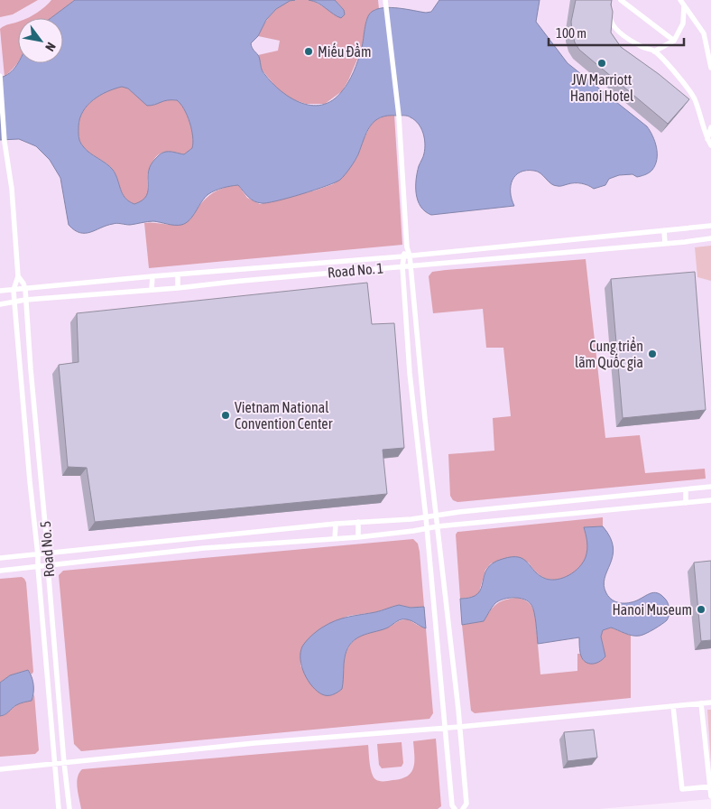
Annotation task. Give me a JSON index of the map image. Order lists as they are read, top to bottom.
{
  "streets": {
    "lane": ["Road No. 1", "Road No. 5"]
  },
  "crossings": [
    ["Road No. 1", "Road No. 5"]
  ],
  "places": [
    "Miếu Đầm",
    "JW Marriott Hanoi Hotel",
    "Cung triển lãm Quốc gia",
    "Vietnam National Convention Center",
    "Hanoi Museum"
  ],
  "scale_bar": "100 m",
  "north": "bottom right"
}
